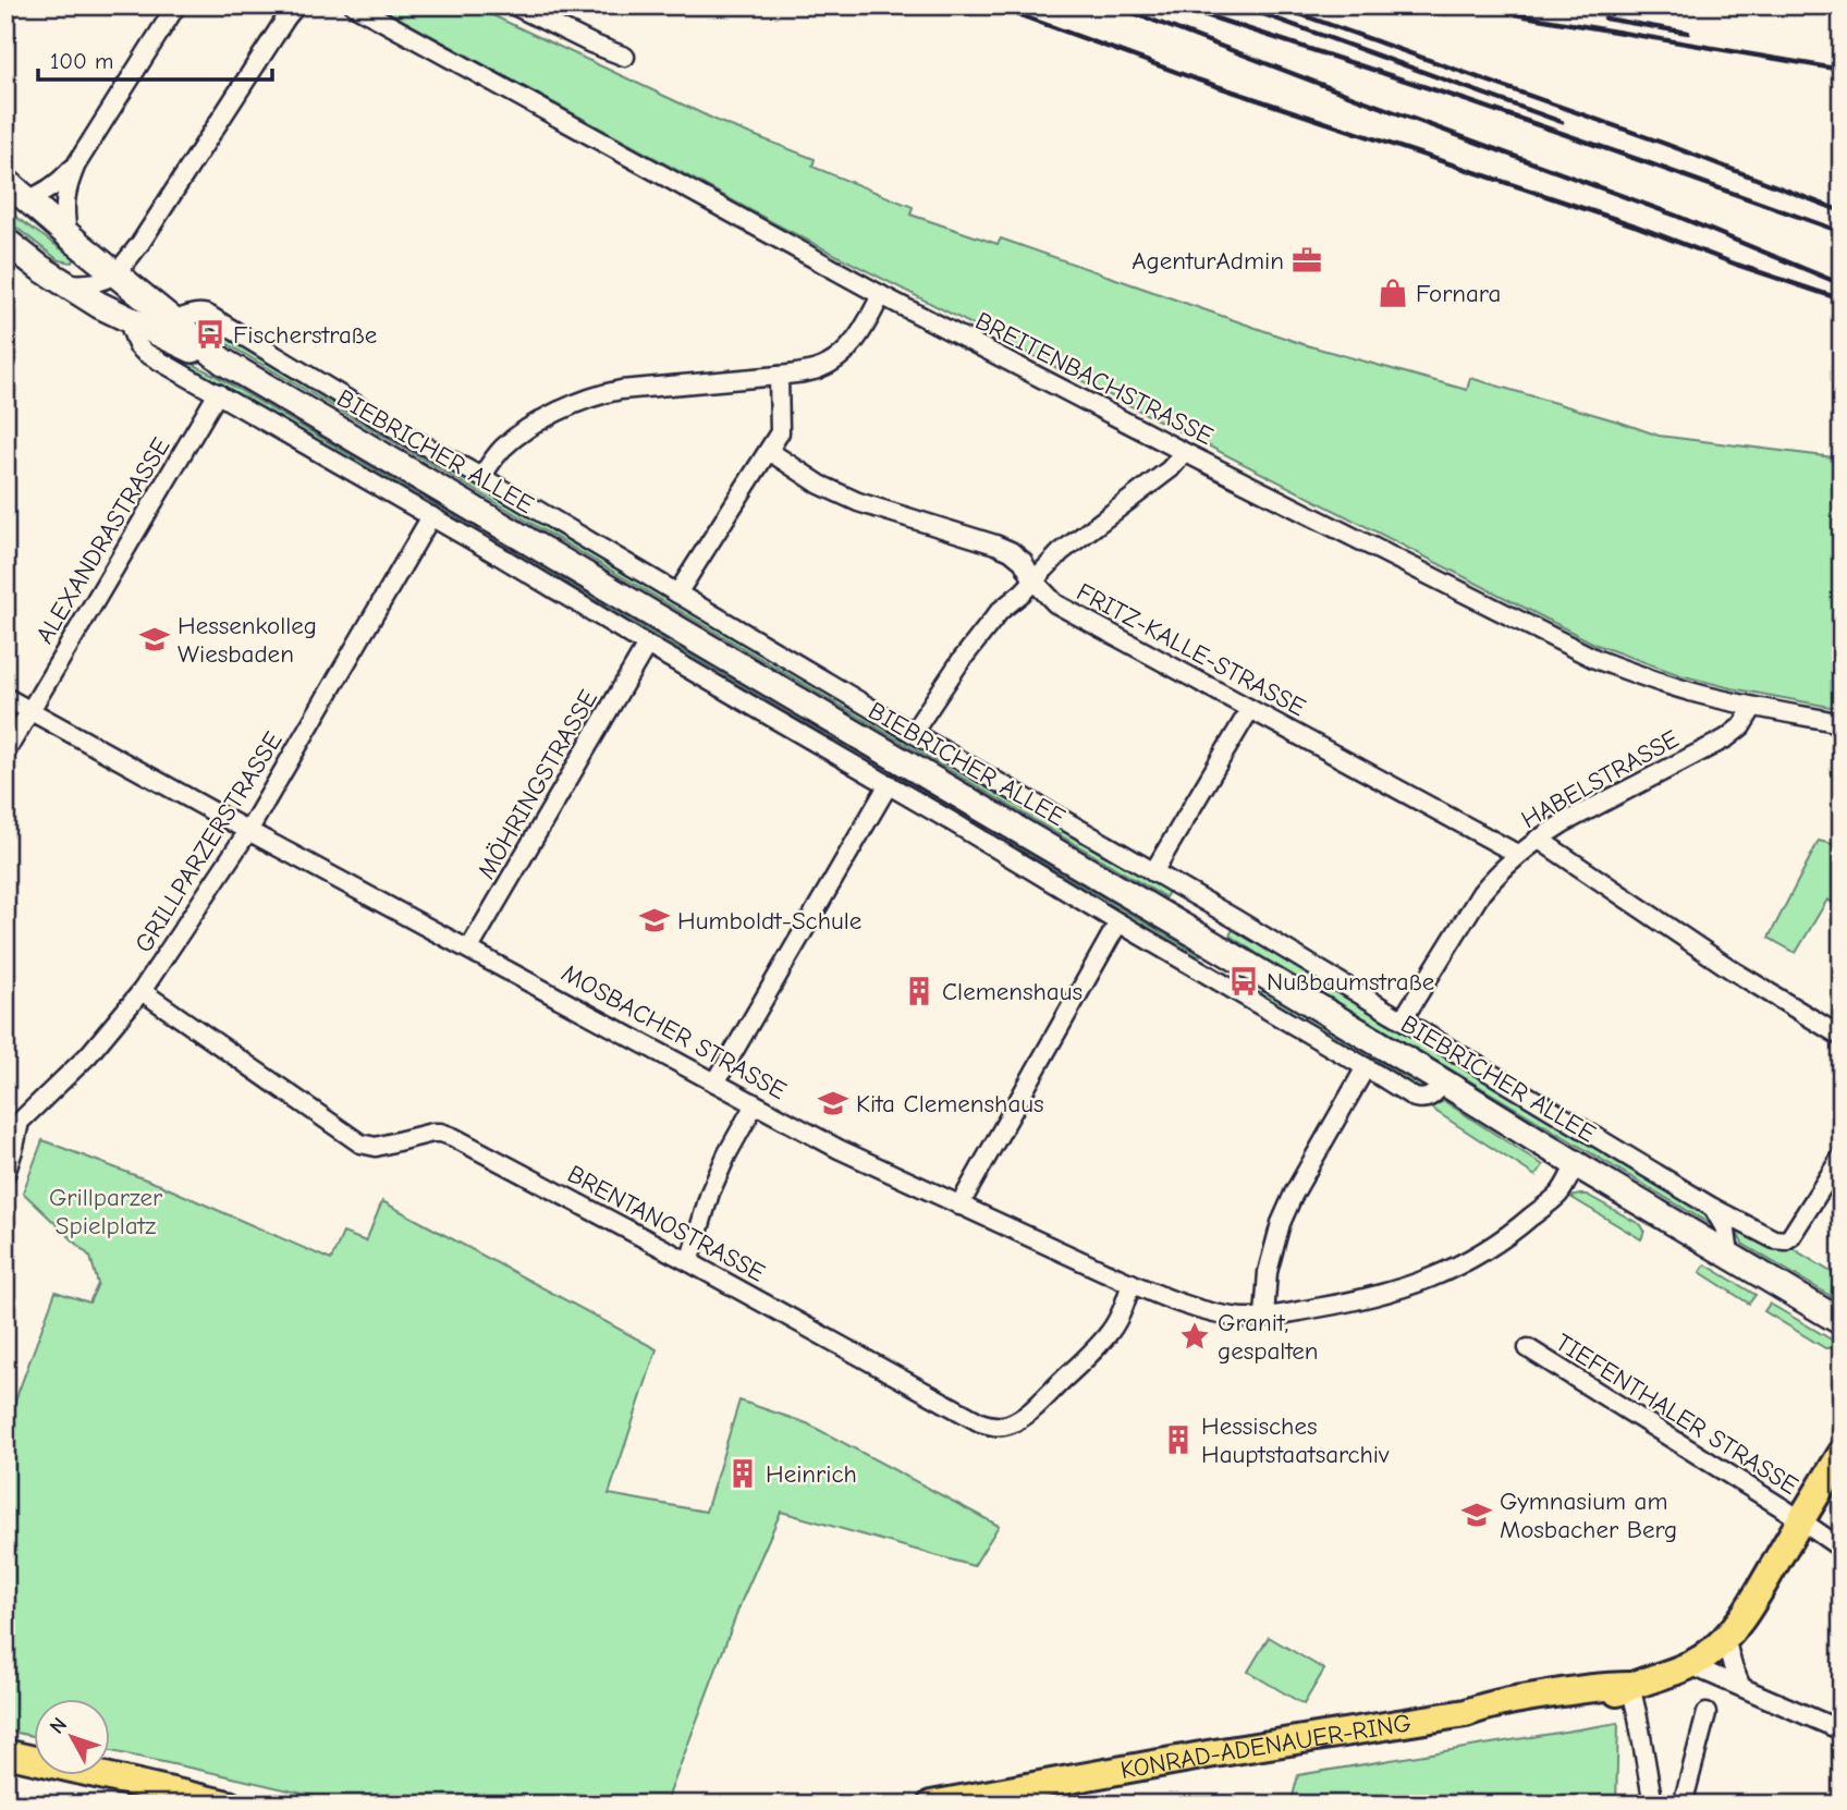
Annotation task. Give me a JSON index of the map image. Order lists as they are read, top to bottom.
{
  "streets": {
    "main road": ["BIEBRICHER ALLEE", "KONRAD-ADENAUER-RING"],
    "street": [
      "BREITENBACHSTRASSE",
      "ALEXANDRASTRASSE",
      "FRITZ-KALLE-STRASSE",
      "HABELSTRASSE",
      "MÖHRINGSTRASSE",
      "GRILLPARZERSTRASSE",
      "MOSBACHER STRASSE",
      "BRENTANOSTRASSE",
      "TIEFENTHALER STRASSE"
    ]
  },
  "crossings": [
    ["BREITENBACHSTRASSE", "HABELSTRASSE"],
    ["BIEBRICHER ALLEE", "ALEXANDRASTRASSE"],
    ["BIEBRICHER ALLEE", "HABELSTRASSE"],
    ["BIEBRICHER ALLEE", "MÖHRINGSTRASSE"],
    ["BIEBRICHER ALLEE", "GRILLPARZERSTRASSE"],
    ["BIEBRICHER ALLEE", "MOSBACHER STRASSE"],
    ["ALEXANDRASTRASSE", "MOSBACHER STRASSE"],
    ["FRITZ-KALLE-STRASSE", "HABELSTRASSE"],
    ["MÖHRINGSTRASSE", "MOSBACHER STRASSE"],
    ["GRILLPARZERSTRASSE", "MOSBACHER STRASSE"],
    ["GRILLPARZERSTRASSE", "BRENTANOSTRASSE"],
    ["MOSBACHER STRASSE", "BRENTANOSTRASSE"],
    ["TIEFENTHALER STRASSE", "KONRAD-ADENAUER-RING"]
  ],
  "parks": ["Grillparzer Spielplatz"],
  "places": {
    "office": ["AgenturAdmin"],
    "shop": ["Fornara"],
    "bus stop": ["Fischerstraße", "Nußbaumstraße"],
    "school or university": [
      "Hessenkolleg Wiesbaden",
      "Humboldt-Schule",
      "Kita Clemenshaus",
      "Gymnasium am Mosbacher Berg"
    ],
    "building": ["Clemenshaus", "Hessisches Hauptstaatsarchiv", "Heinrich"],
    "place": ["Granit, gespalten"]
  },
  "scale_bar": "100 m",
  "north": "top left"
}
